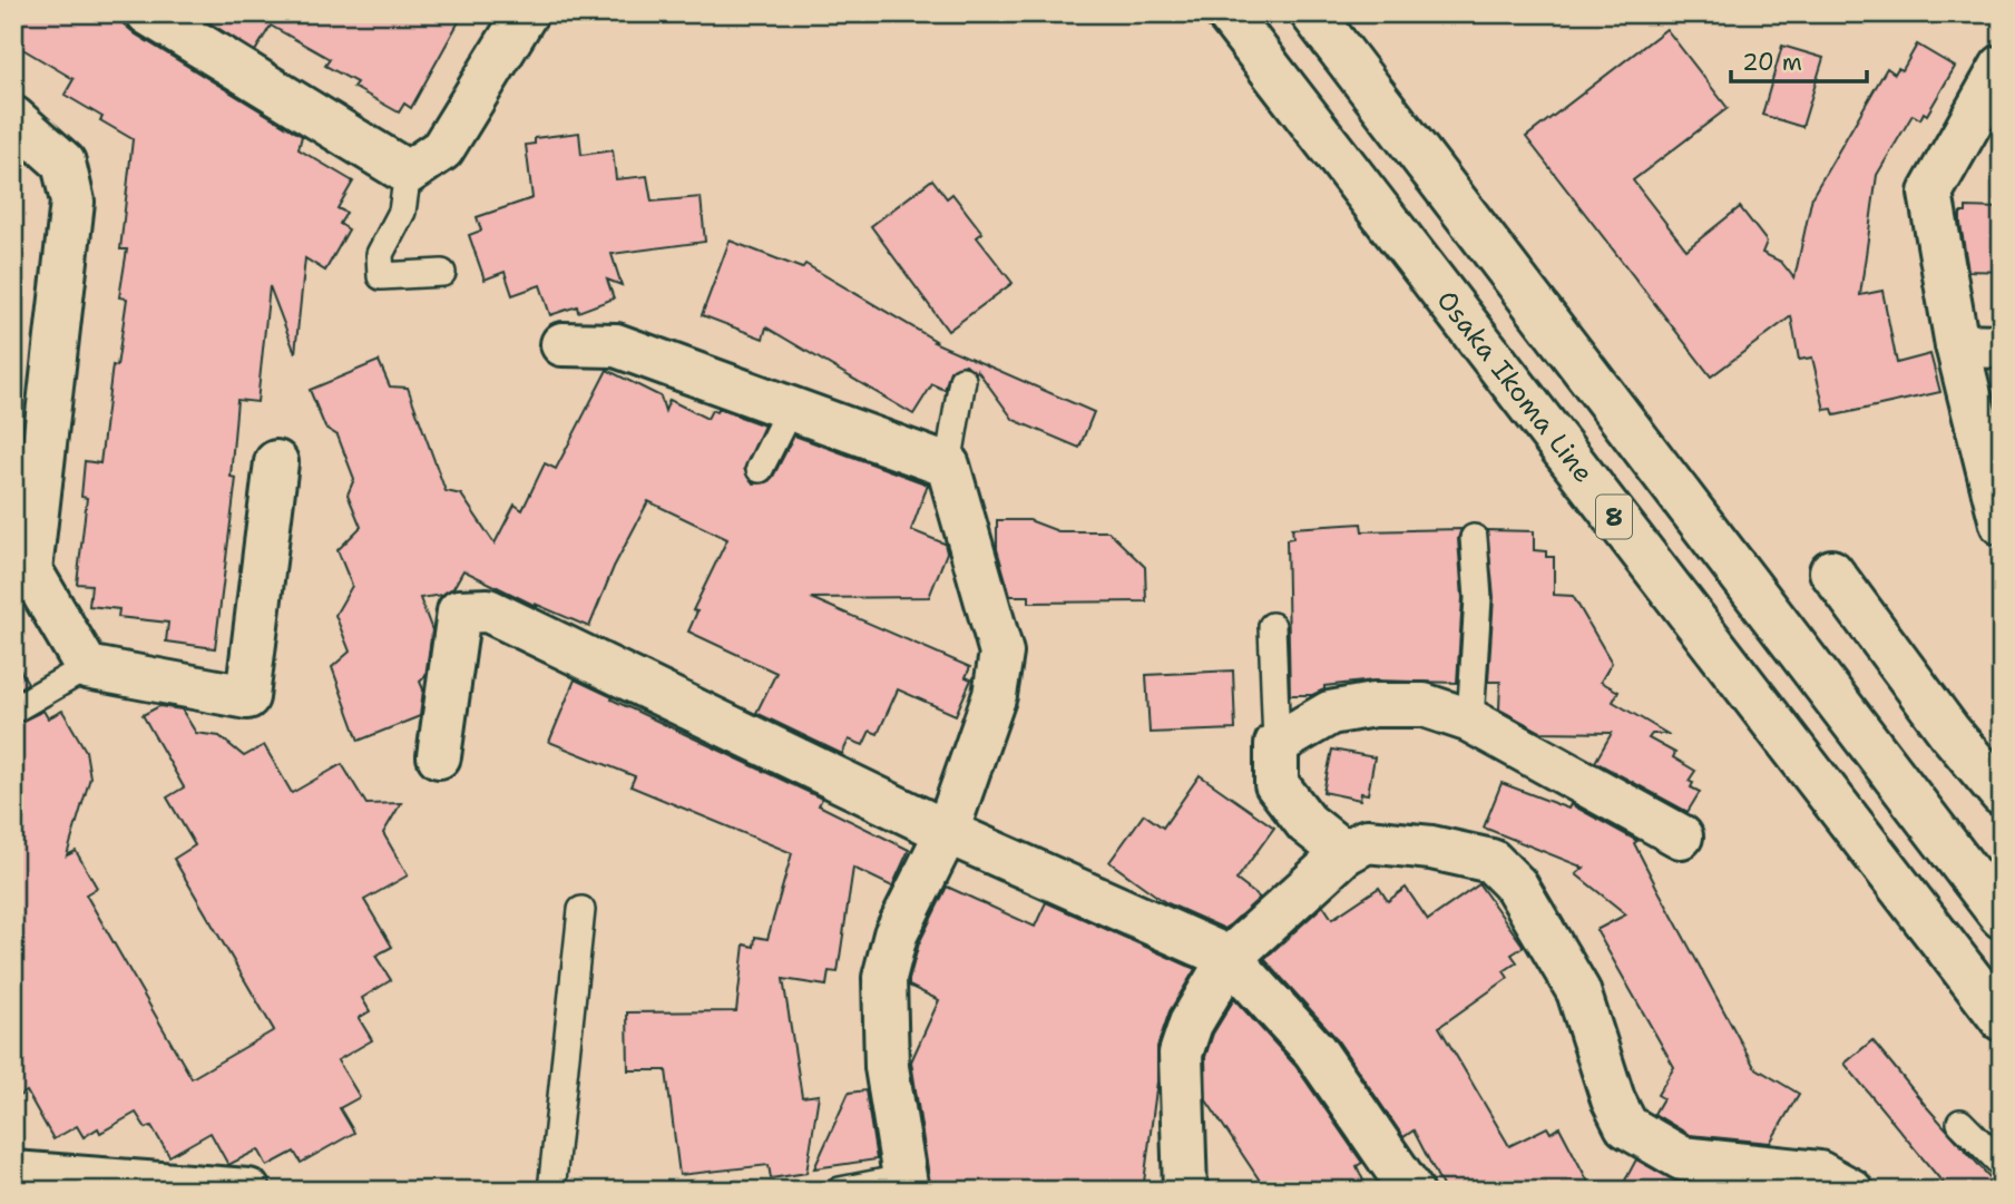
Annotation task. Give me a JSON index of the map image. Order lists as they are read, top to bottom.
{
  "streets": {
    "street": ["Osaka Ikoma Line", "8"]
  },
  "scale_bar": "20 m"
}
